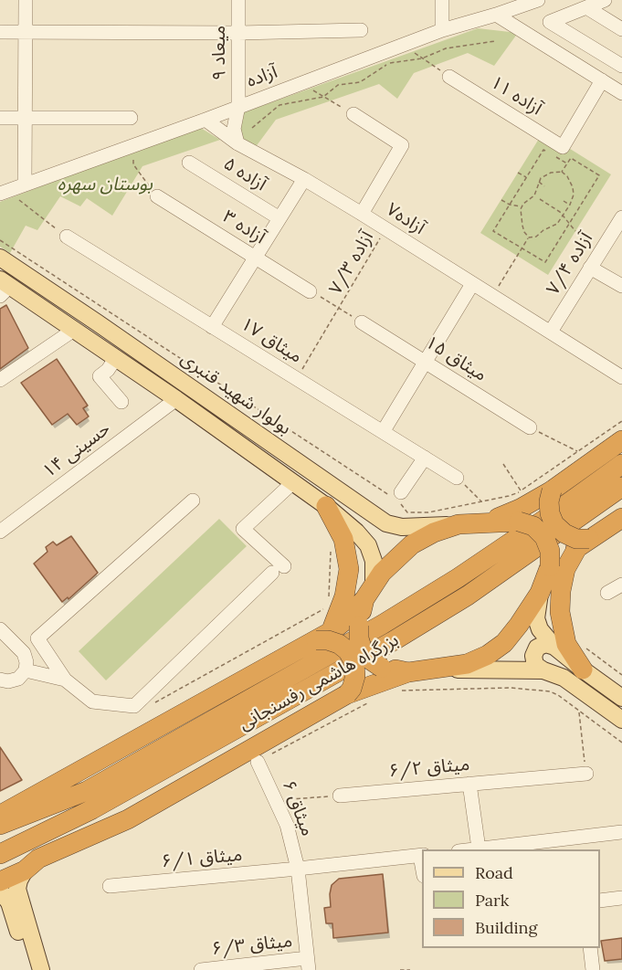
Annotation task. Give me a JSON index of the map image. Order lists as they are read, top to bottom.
{
  "streets": {
    "highway": ["بزرگراه هاشمی رفسنجانی"],
    "main road": ["بولوار شهید قنبری"],
    "street": [
      "میعاد ۹",
      "آزاده",
      "آزاده ۱۱",
      "آزاده ۵",
      "آزاده۷",
      "آزاده ۳",
      "آزاده ۷/۴",
      "میثاق ۱۷",
      "میثاق ۱۵",
      "حسینی ۱۴",
      "میثاق ۶/۲",
      "میثاق ۶",
      "میثاق ۶/۱",
      "میثاق ۶/۳"
    ],
    "path": ["آزاده ۷/۳"]
  },
  "crossings": [
    ["میعاد ۹", "آزاده"],
    ["میعاد ۹", "آزاده۷"],
    ["آزاده", "آزاده۷"],
    ["آزاده۷", "آزاده ۷/۳"],
    ["آزاده۷", "آزاده ۷/۴"],
    ["آزاده ۷/۳", "میثاق ۱۷"],
    ["میثاق ۶", "میثاق ۶/۱"],
    ["میثاق ۶", "میثاق ۶/۳"]
  ],
  "parks": ["بوستان سهره"],
  "legend": ["Road", "Park", "Building"]
}
